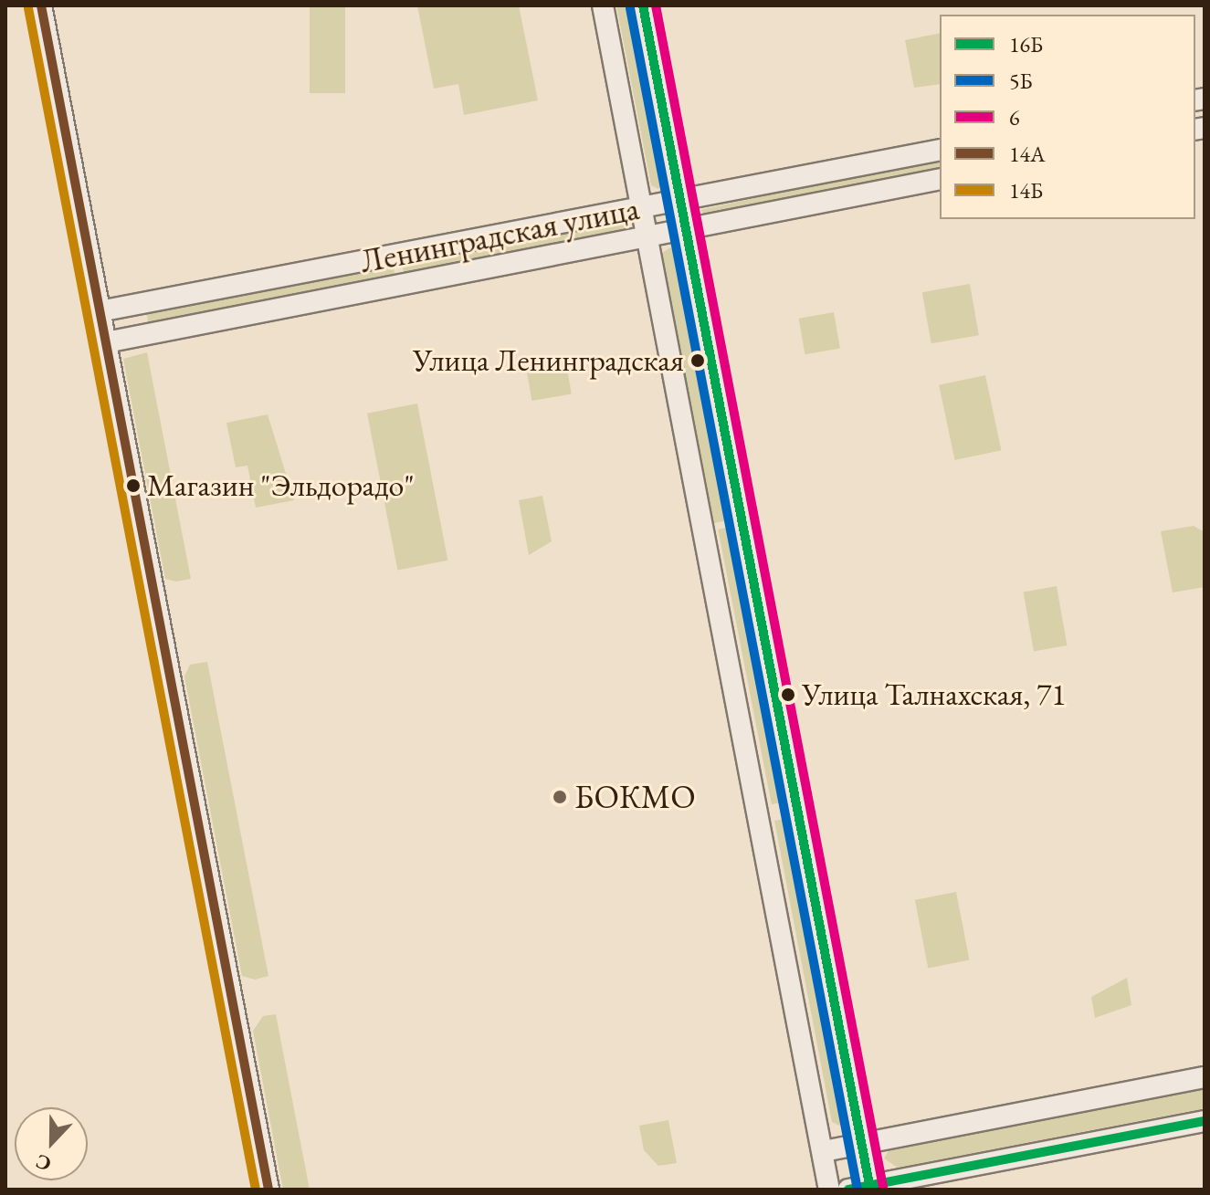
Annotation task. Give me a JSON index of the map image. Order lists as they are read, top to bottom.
{
  "streets": {
    "street": ["Ленинградская улица"]
  },
  "places": [
    "Улица Ленинградская",
    "Магазин \"Эльдорадо\"",
    "Улица Талнахская, 71",
    "БОКМО"
  ],
  "lines": [
    "transit line 16Б",
    "transit line 6",
    "transit line 14А",
    "transit line 5Б",
    "transit line 14Б"
  ],
  "legend": [
    "16Б",
    "5Б",
    "6",
    "14А",
    "14Б"
  ],
  "north": "bottom"
}
